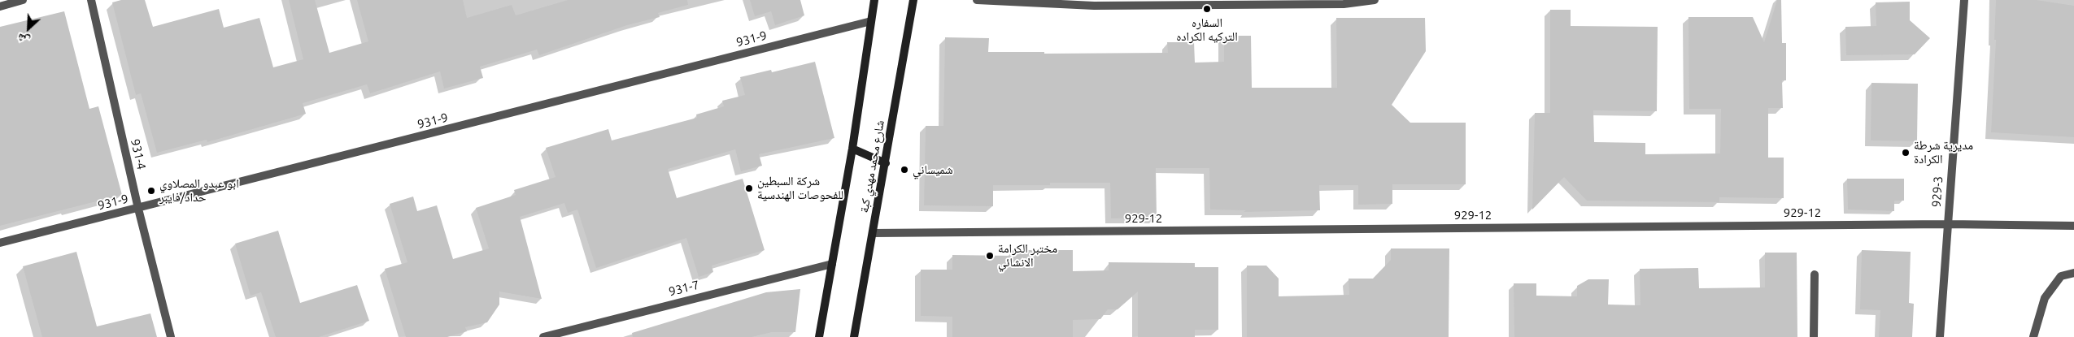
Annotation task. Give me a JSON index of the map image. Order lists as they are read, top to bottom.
{
  "streets": {
    "street": [
      "931-9",
      "931-4",
      "شارع محمد مهدي كبة",
      "929-3",
      "929-12",
      "931-7"
    ]
  },
  "crossings": [
    ["931-9", "931-4"],
    ["931-9", "شارع محمد مهدي كبة"],
    ["شارع محمد مهدي كبة", "929-12"],
    ["شارع محمد مهدي كبة", "931-7"],
    ["929-3", "929-12"]
  ],
  "places": [
    "السفاره التركيه الكراده",
    "مديرية شرطة الكرادة",
    "شميساني",
    "شركة السبطين للفحوصات الهندسية",
    "ابو عبدو المصلاوي حداد/فايبر",
    "مختبر الكرامة الانشائي"
  ],
  "north": "bottom left"
}
